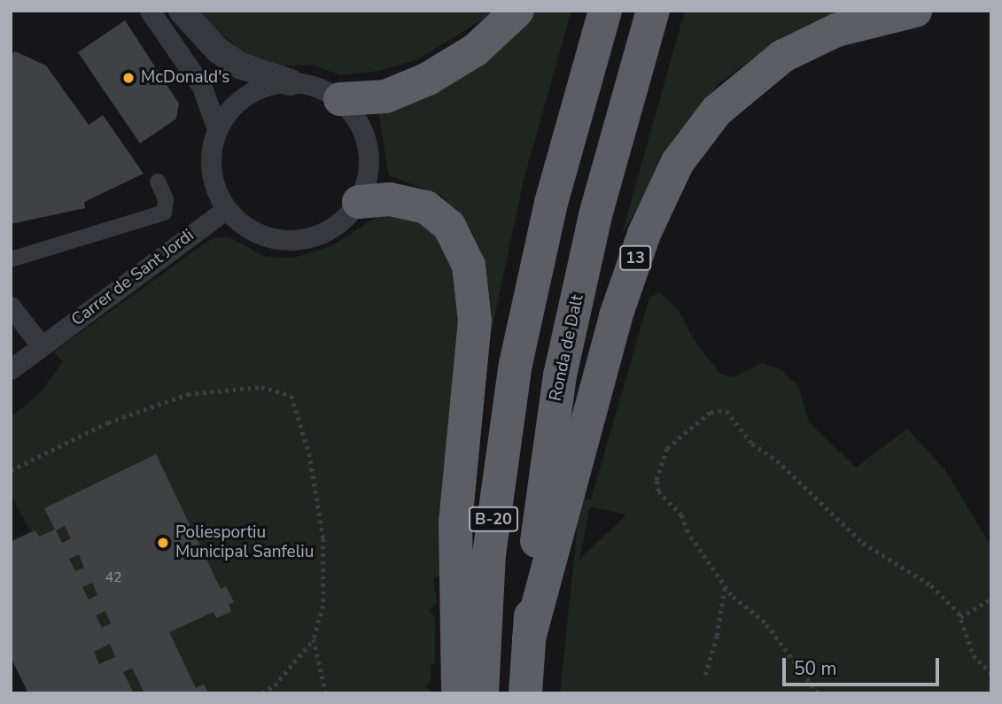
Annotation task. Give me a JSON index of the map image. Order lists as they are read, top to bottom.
{
  "streets": {
    "highway": ["13", "Ronda de Dalt", "B-20"],
    "street": ["Carrer de Sant Jordi"]
  },
  "crossings": [
    ["13", "Ronda de Dalt"]
  ],
  "places": ["McDonald's", "Poliesportiu Municipal Sanfeliu"],
  "house_numbers": ["42"],
  "scale_bar": "50 m"
}
